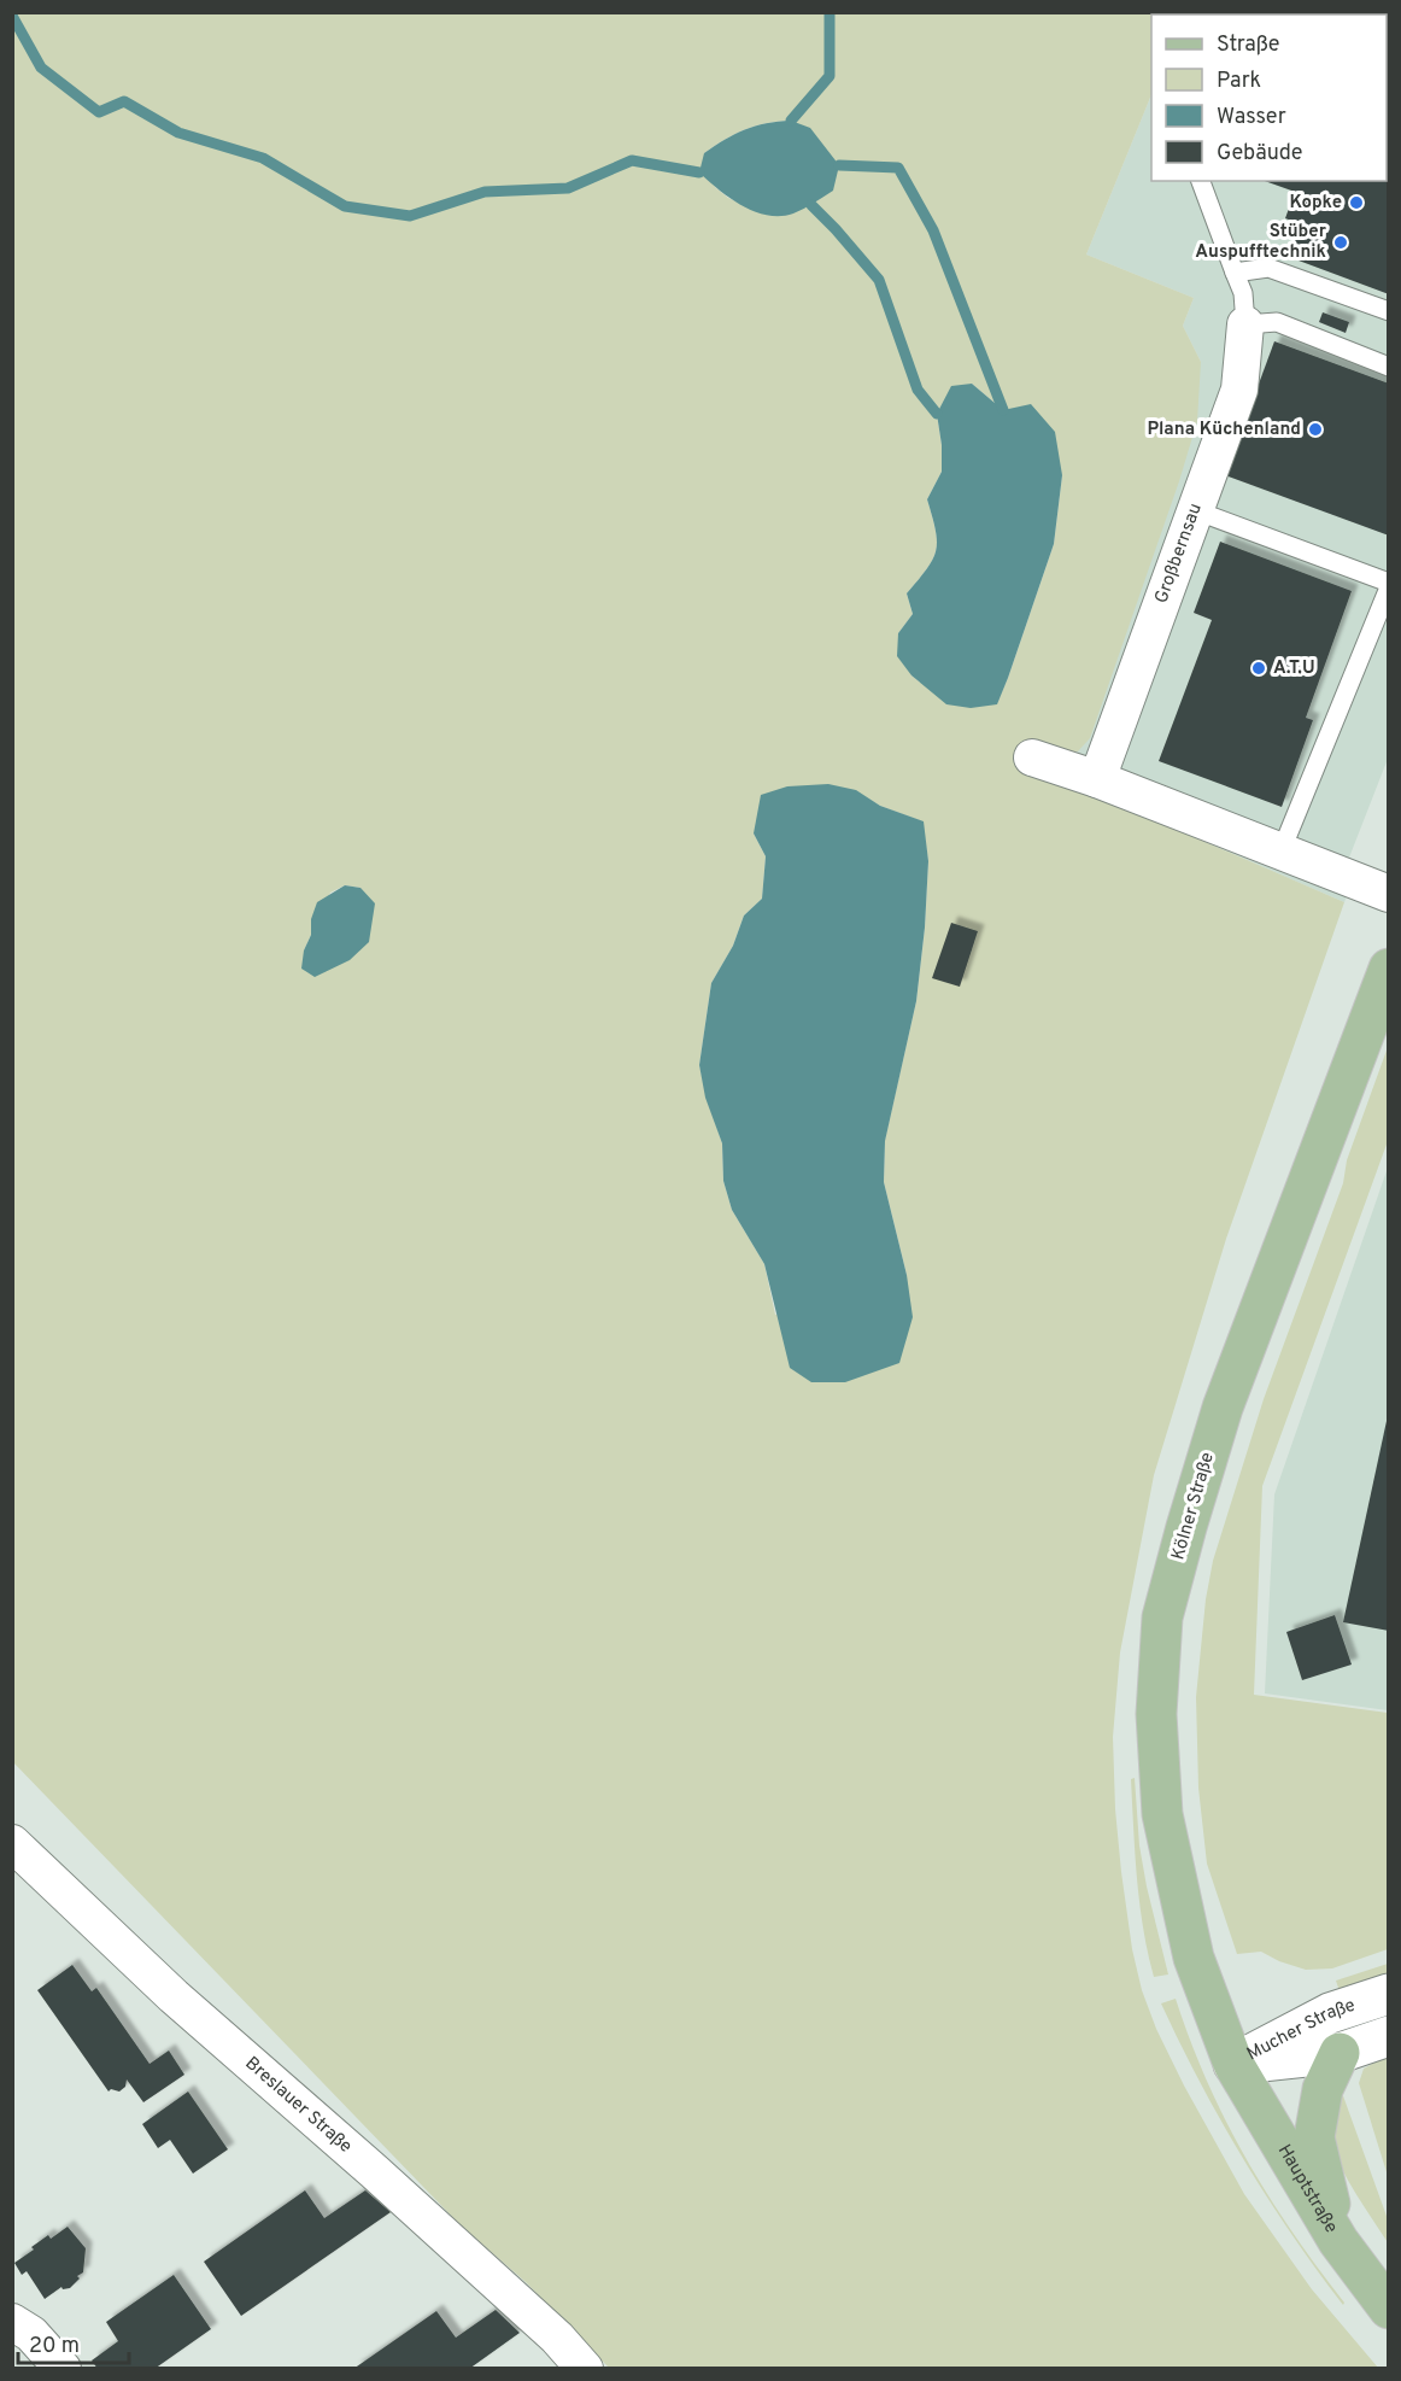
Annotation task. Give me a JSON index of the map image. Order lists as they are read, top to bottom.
{
  "streets": {
    "main road": ["Kölner Straße", "Mucher Straße", "Hauptstraße"],
    "street": ["Großbernsau", "Breslauer Straße"]
  },
  "crossings": [
    ["Kölner Straße", "Mucher Straße"],
    ["Kölner Straße", "Hauptstraße"],
    ["Mucher Straße", "Hauptstraße"]
  ],
  "places": [
    "Kopke",
    "Stüber Auspufftechnik",
    "Plana Küchenland",
    "A.T.U"
  ],
  "legend": [
    "Straße",
    "Park",
    "Wasser",
    "Gebäude"
  ],
  "scale_bar": "20 m"
}
